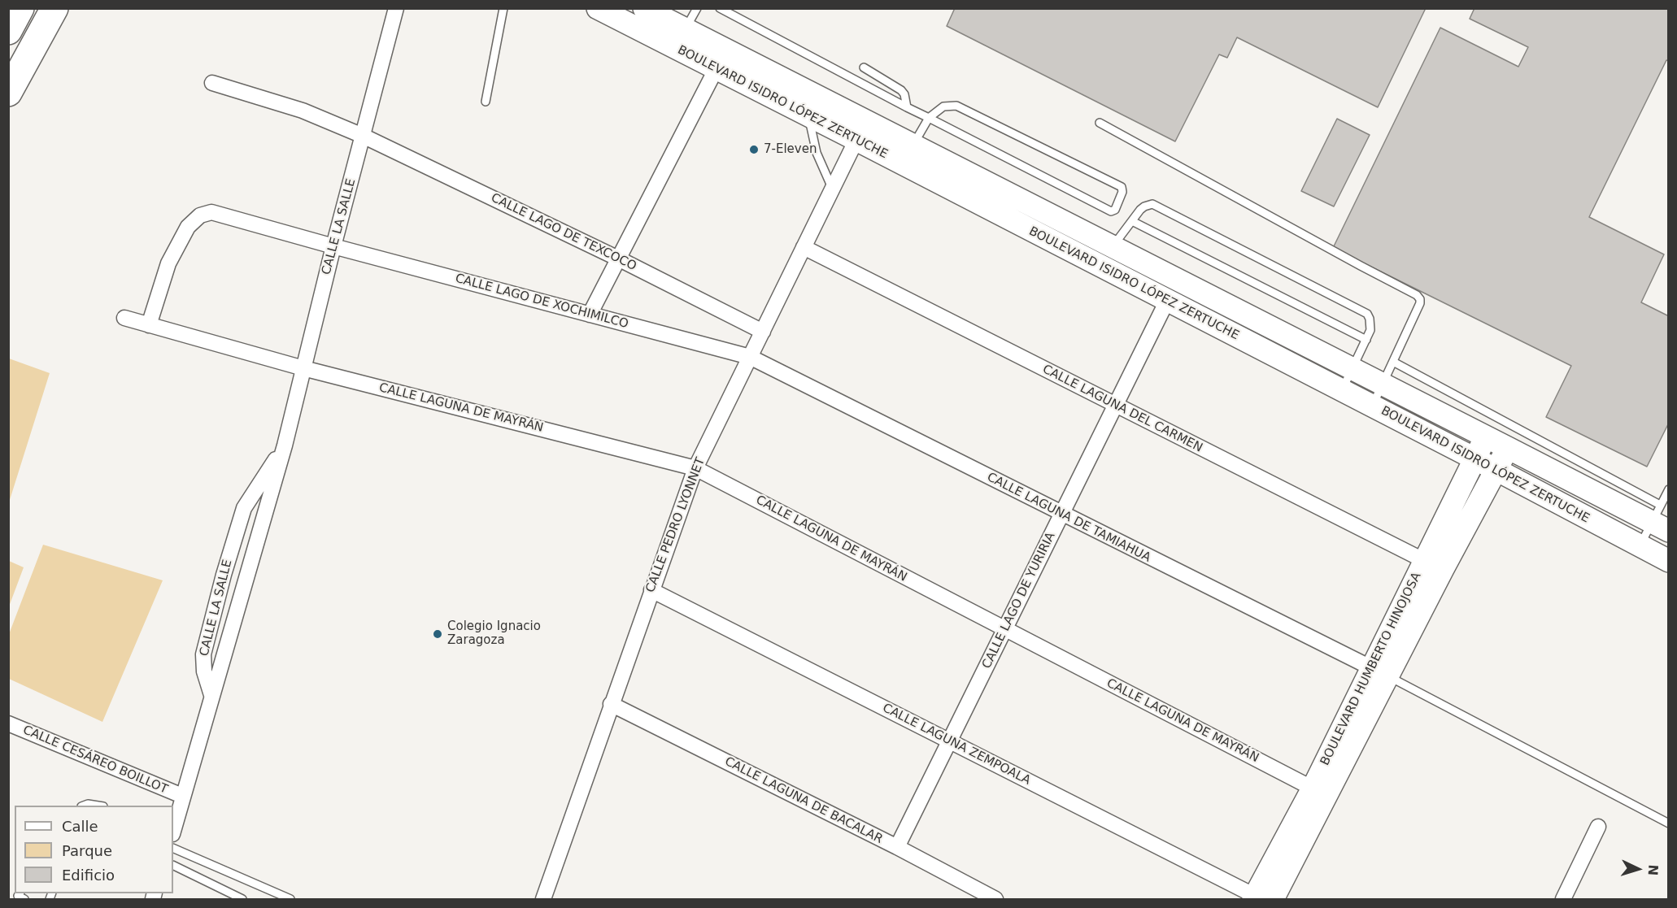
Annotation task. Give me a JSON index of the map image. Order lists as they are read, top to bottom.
{
  "streets": {
    "main road": ["BOULEVARD ISIDRO LÓPEZ ZERTUCHE", "BOULEVARD HUMBERTO HINOJOSA"],
    "street": [
      "CALLE LA SALLE",
      "CALLE LAGO DE TEXCOCO",
      "CALLE LAGO DE XOCHIMILCO",
      "CALLE LAGUNA DE MAYRÁN",
      "CALLE LAGUNA DEL CARMEN",
      "CALLE LAGUNA DE TAMIAHUA",
      "CALLE PEDRO LYONNET",
      "CALLE LAGO DE YURIRIA",
      "CALLE LAGUNA ZEMPOALA",
      "CALLE CESÁREO BOILLOT",
      "CALLE LAGUNA DE BACALAR"
    ]
  },
  "crossings": [
    ["BOULEVARD ISIDRO LÓPEZ ZERTUCHE", "CALLE PEDRO LYONNET"],
    ["BOULEVARD ISIDRO LÓPEZ ZERTUCHE", "CALLE LAGO DE YURIRIA"],
    ["BOULEVARD ISIDRO LÓPEZ ZERTUCHE", "BOULEVARD HUMBERTO HINOJOSA"],
    ["CALLE LA SALLE", "CALLE LAGO DE TEXCOCO"],
    ["CALLE LA SALLE", "CALLE LAGO DE XOCHIMILCO"],
    ["CALLE LA SALLE", "CALLE LAGUNA DE MAYRÁN"],
    ["CALLE LA SALLE", "CALLE CESÁREO BOILLOT"],
    ["CALLE LAGO DE TEXCOCO", "CALLE PEDRO LYONNET"],
    ["CALLE LAGO DE XOCHIMILCO", "CALLE LAGUNA DE MAYRÁN"],
    ["CALLE LAGO DE XOCHIMILCO", "CALLE LAGUNA DE TAMIAHUA"],
    ["CALLE LAGO DE XOCHIMILCO", "CALLE PEDRO LYONNET"],
    ["CALLE LAGUNA DE MAYRÁN", "CALLE PEDRO LYONNET"],
    ["CALLE LAGUNA DE MAYRÁN", "CALLE LAGO DE YURIRIA"],
    ["CALLE LAGUNA DE MAYRÁN", "BOULEVARD HUMBERTO HINOJOSA"],
    ["CALLE LAGUNA DEL CARMEN", "CALLE PEDRO LYONNET"],
    ["CALLE LAGUNA DEL CARMEN", "CALLE LAGO DE YURIRIA"],
    ["CALLE LAGUNA DEL CARMEN", "BOULEVARD HUMBERTO HINOJOSA"],
    ["CALLE LAGUNA DE TAMIAHUA", "CALLE PEDRO LYONNET"],
    ["CALLE LAGUNA DE TAMIAHUA", "CALLE LAGO DE YURIRIA"],
    ["CALLE LAGUNA DE TAMIAHUA", "BOULEVARD HUMBERTO HINOJOSA"],
    ["CALLE PEDRO LYONNET", "CALLE LAGUNA ZEMPOALA"],
    ["CALLE PEDRO LYONNET", "CALLE LAGUNA DE BACALAR"],
    ["CALLE LAGO DE YURIRIA", "CALLE LAGUNA ZEMPOALA"],
    ["CALLE LAGO DE YURIRIA", "CALLE LAGUNA DE BACALAR"],
    ["BOULEVARD HUMBERTO HINOJOSA", "CALLE LAGUNA ZEMPOALA"]
  ],
  "places": ["7-Eleven", "Colegio Ignacio Zaragoza"],
  "legend": ["Calle", "Parque", "Edificio"],
  "north": "right"
}
